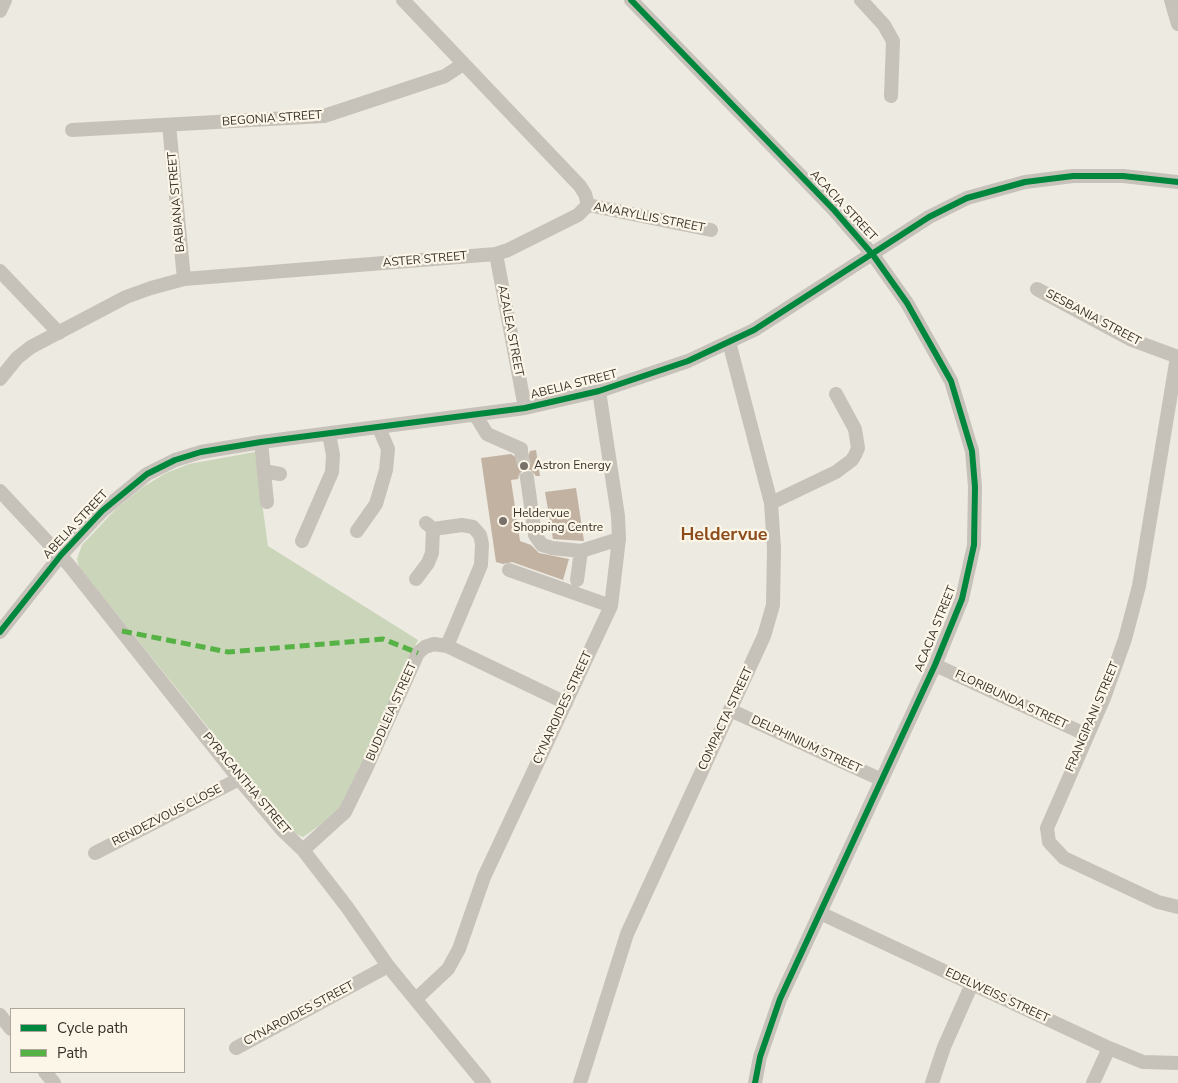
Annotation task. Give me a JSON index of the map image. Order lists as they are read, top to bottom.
{
  "streets": {
    "street": [
      "BEGONIA STREET",
      "BABIANA STREET",
      "ACACIA STREET",
      "AMARYLLIS STREET",
      "ASTER STREET",
      "SESBANIA STREET",
      "AZALEA STREET",
      "ABELIA STREET",
      "FLORIBUNDA STREET",
      "CYNAROIDES STREET",
      "BUDDLEIA STREET",
      "FRANGIPANI STREET",
      "COMPACTA STREET",
      "DELPHINIUM STREET",
      "PYRACANTHA STREET",
      "RENDEZVOUS CLOSE",
      "EDELWEISS STREET"
    ]
  },
  "crossings": [
    ["BEGONIA STREET", "BABIANA STREET"],
    ["BABIANA STREET", "ASTER STREET"],
    ["ACACIA STREET", "ABELIA STREET"],
    ["ACACIA STREET", "FLORIBUNDA STREET"],
    ["ACACIA STREET", "DELPHINIUM STREET"],
    ["ACACIA STREET", "EDELWEISS STREET"],
    ["AMARYLLIS STREET", "ASTER STREET"],
    ["ASTER STREET", "AZALEA STREET"],
    ["SESBANIA STREET", "FRANGIPANI STREET"],
    ["AZALEA STREET", "ABELIA STREET"],
    ["ABELIA STREET", "CYNAROIDES STREET"],
    ["ABELIA STREET", "COMPACTA STREET"],
    ["ABELIA STREET", "PYRACANTHA STREET"],
    ["FLORIBUNDA STREET", "FRANGIPANI STREET"],
    ["CYNAROIDES STREET", "PYRACANTHA STREET"],
    ["BUDDLEIA STREET", "PYRACANTHA STREET"],
    ["COMPACTA STREET", "DELPHINIUM STREET"],
    ["PYRACANTHA STREET", "RENDEZVOUS CLOSE"]
  ],
  "districts": ["Heldervue"],
  "places": ["Astron Energy", "Heldervue Shopping Centre"],
  "legend": ["Cycle path", "Path"]
}
